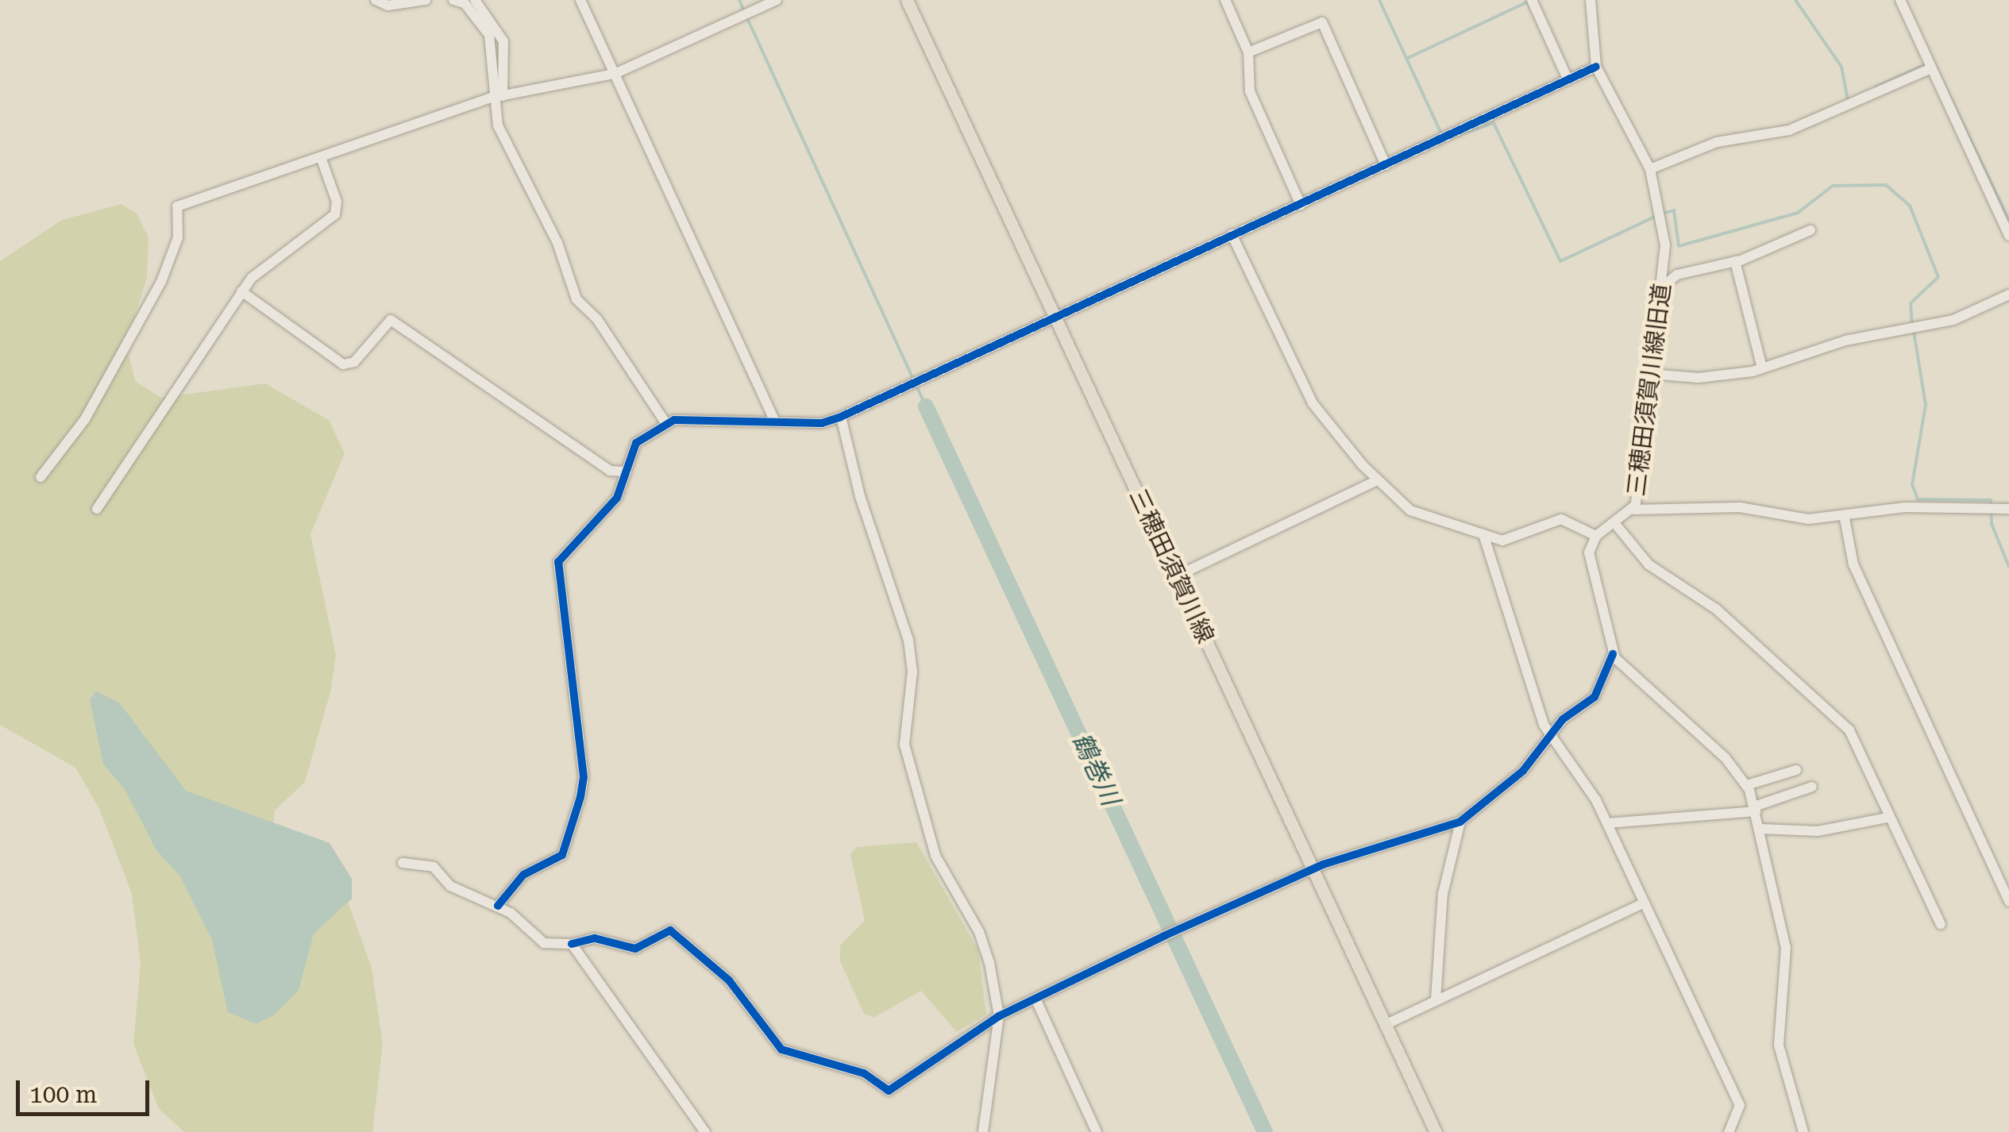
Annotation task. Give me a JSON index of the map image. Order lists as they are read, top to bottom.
{
  "streets": {
    "main road": ["三穂田須賀川線"],
    "street": ["三穂田須賀川線旧道"]
  },
  "water": ["鶴巻川"],
  "scale_bar": "100 m"
}
